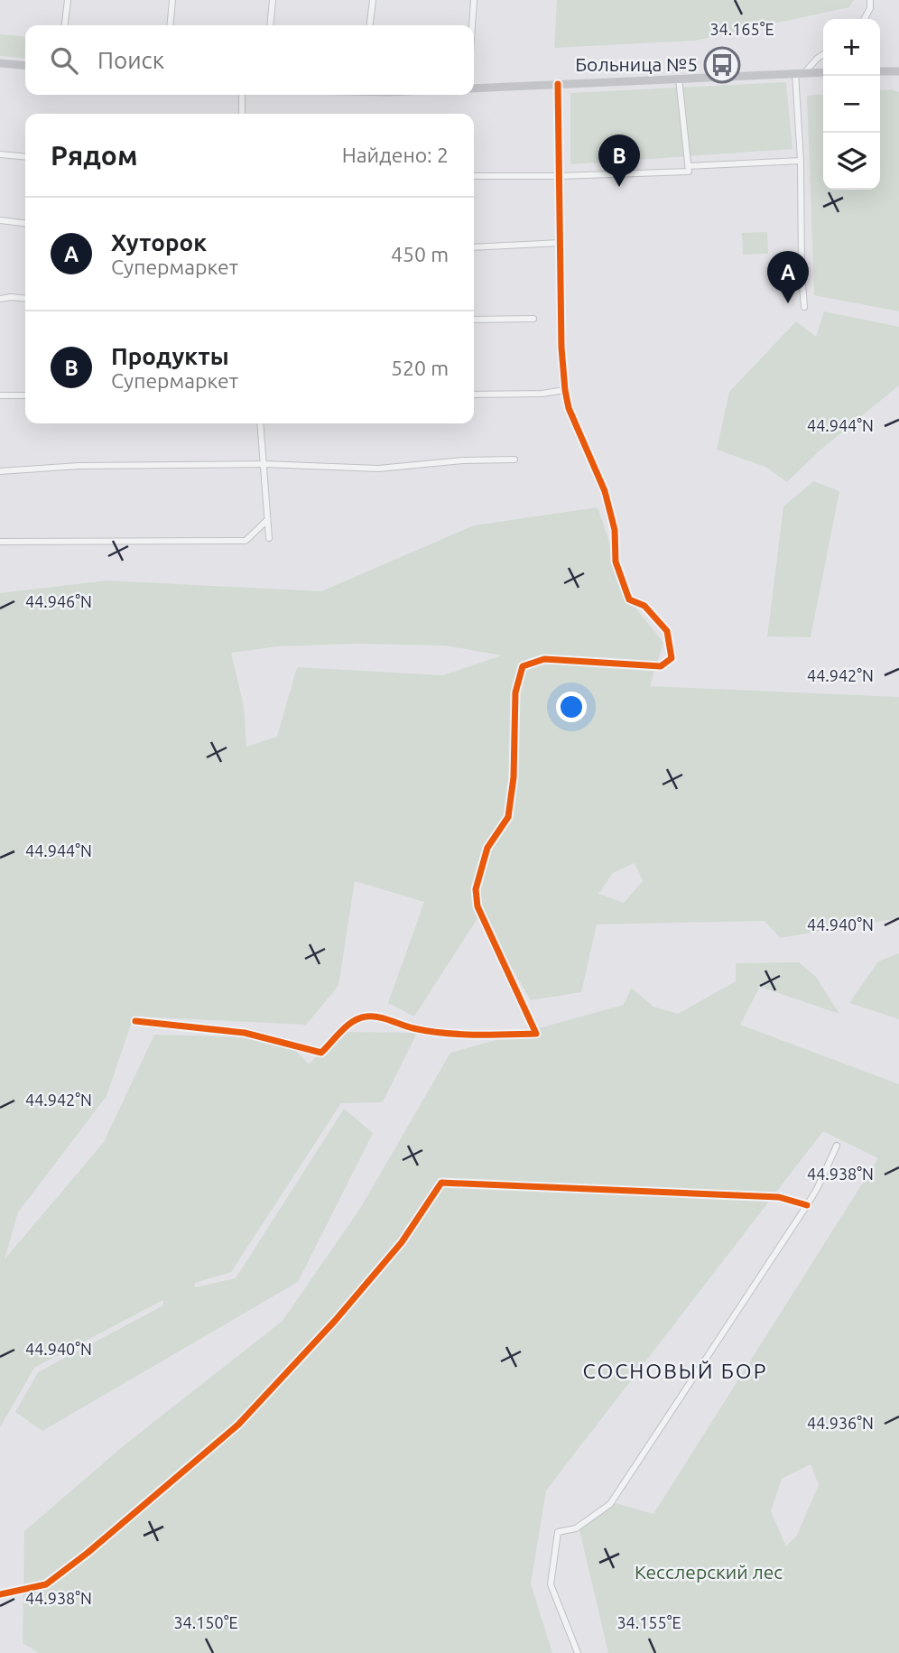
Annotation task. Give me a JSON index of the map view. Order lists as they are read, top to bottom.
{
  "districts": ["СОСНОВЫЙ БОР"],
  "parks": ["Кесслерский лес"],
  "places": {
    "bus stop": ["Больница №5"]
  },
  "page": {
    "map_buttons": ["+", "−"],
    "search": "Поиск",
    "heading": ["Рядом", "Найдено: 2"],
    "pins": ["B", "A"],
    "list": [
      {
        "mark": "A",
        "name": "Хуторок",
        "note": "Супермаркет",
        "value": "450 m"
      },
      {
        "mark": "B",
        "name": "Продукты",
        "note": "Супермаркет",
        "value": "520 m"
      }
    ]
  },
  "coordinates": [
    "34.165°E",
    "44.944°N",
    "44.946°N",
    "44.942°N",
    "44.940°N",
    "44.938°N",
    "44.936°N",
    "34.150°E",
    "34.155°E"
  ]
}
